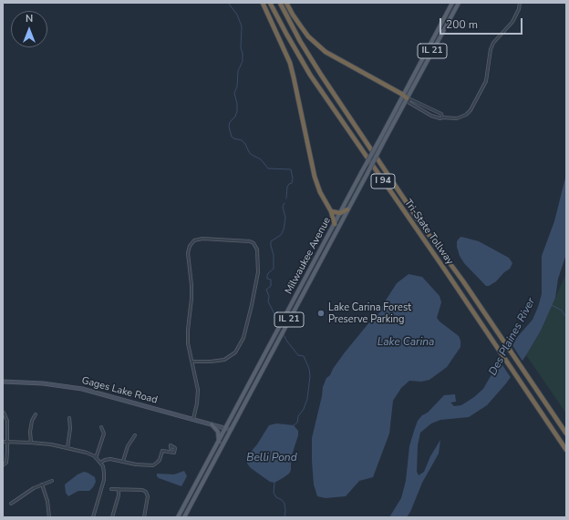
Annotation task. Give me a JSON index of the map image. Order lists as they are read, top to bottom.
{
  "streets": {
    "highway": ["I 94", "Tri-State Tollway"],
    "main road": ["IL 21", "Milwaukee Avenue"],
    "street": ["Gages Lake Road"]
  },
  "crossings": [
    ["Milwaukee Avenue", "Gages Lake Road"]
  ],
  "water": ["Des Plaines River", "Lake Carina", "Belli Pond"],
  "places": ["Lake Carina Forest Preserve Parking"],
  "scale_bar": "200 m",
  "north": "top"
}
